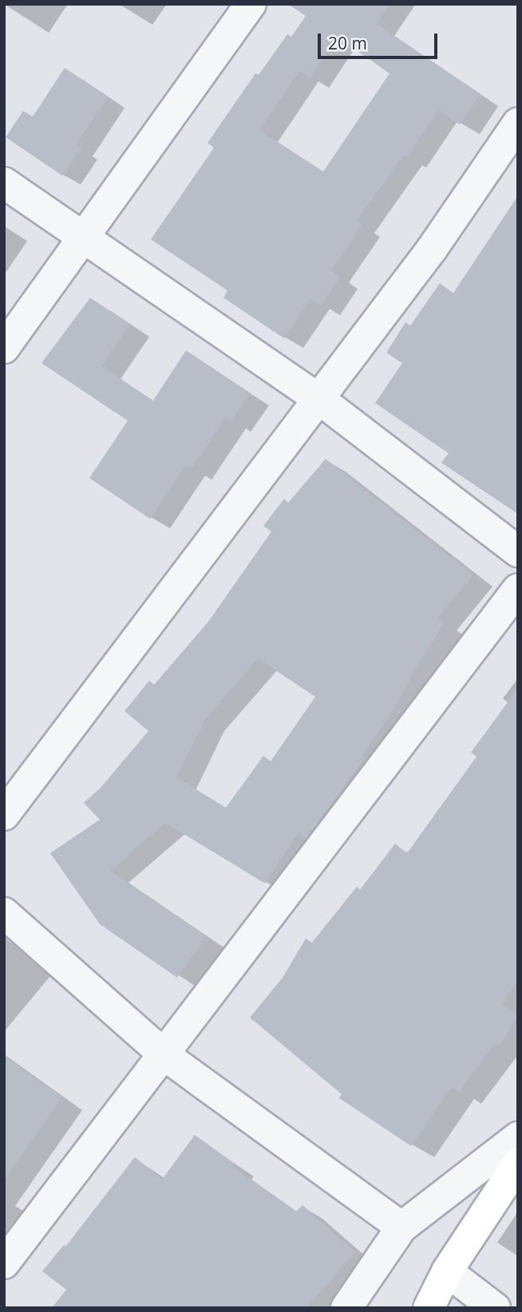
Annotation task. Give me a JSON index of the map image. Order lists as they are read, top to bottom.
{
  "scale_bar": "20 m"
}
